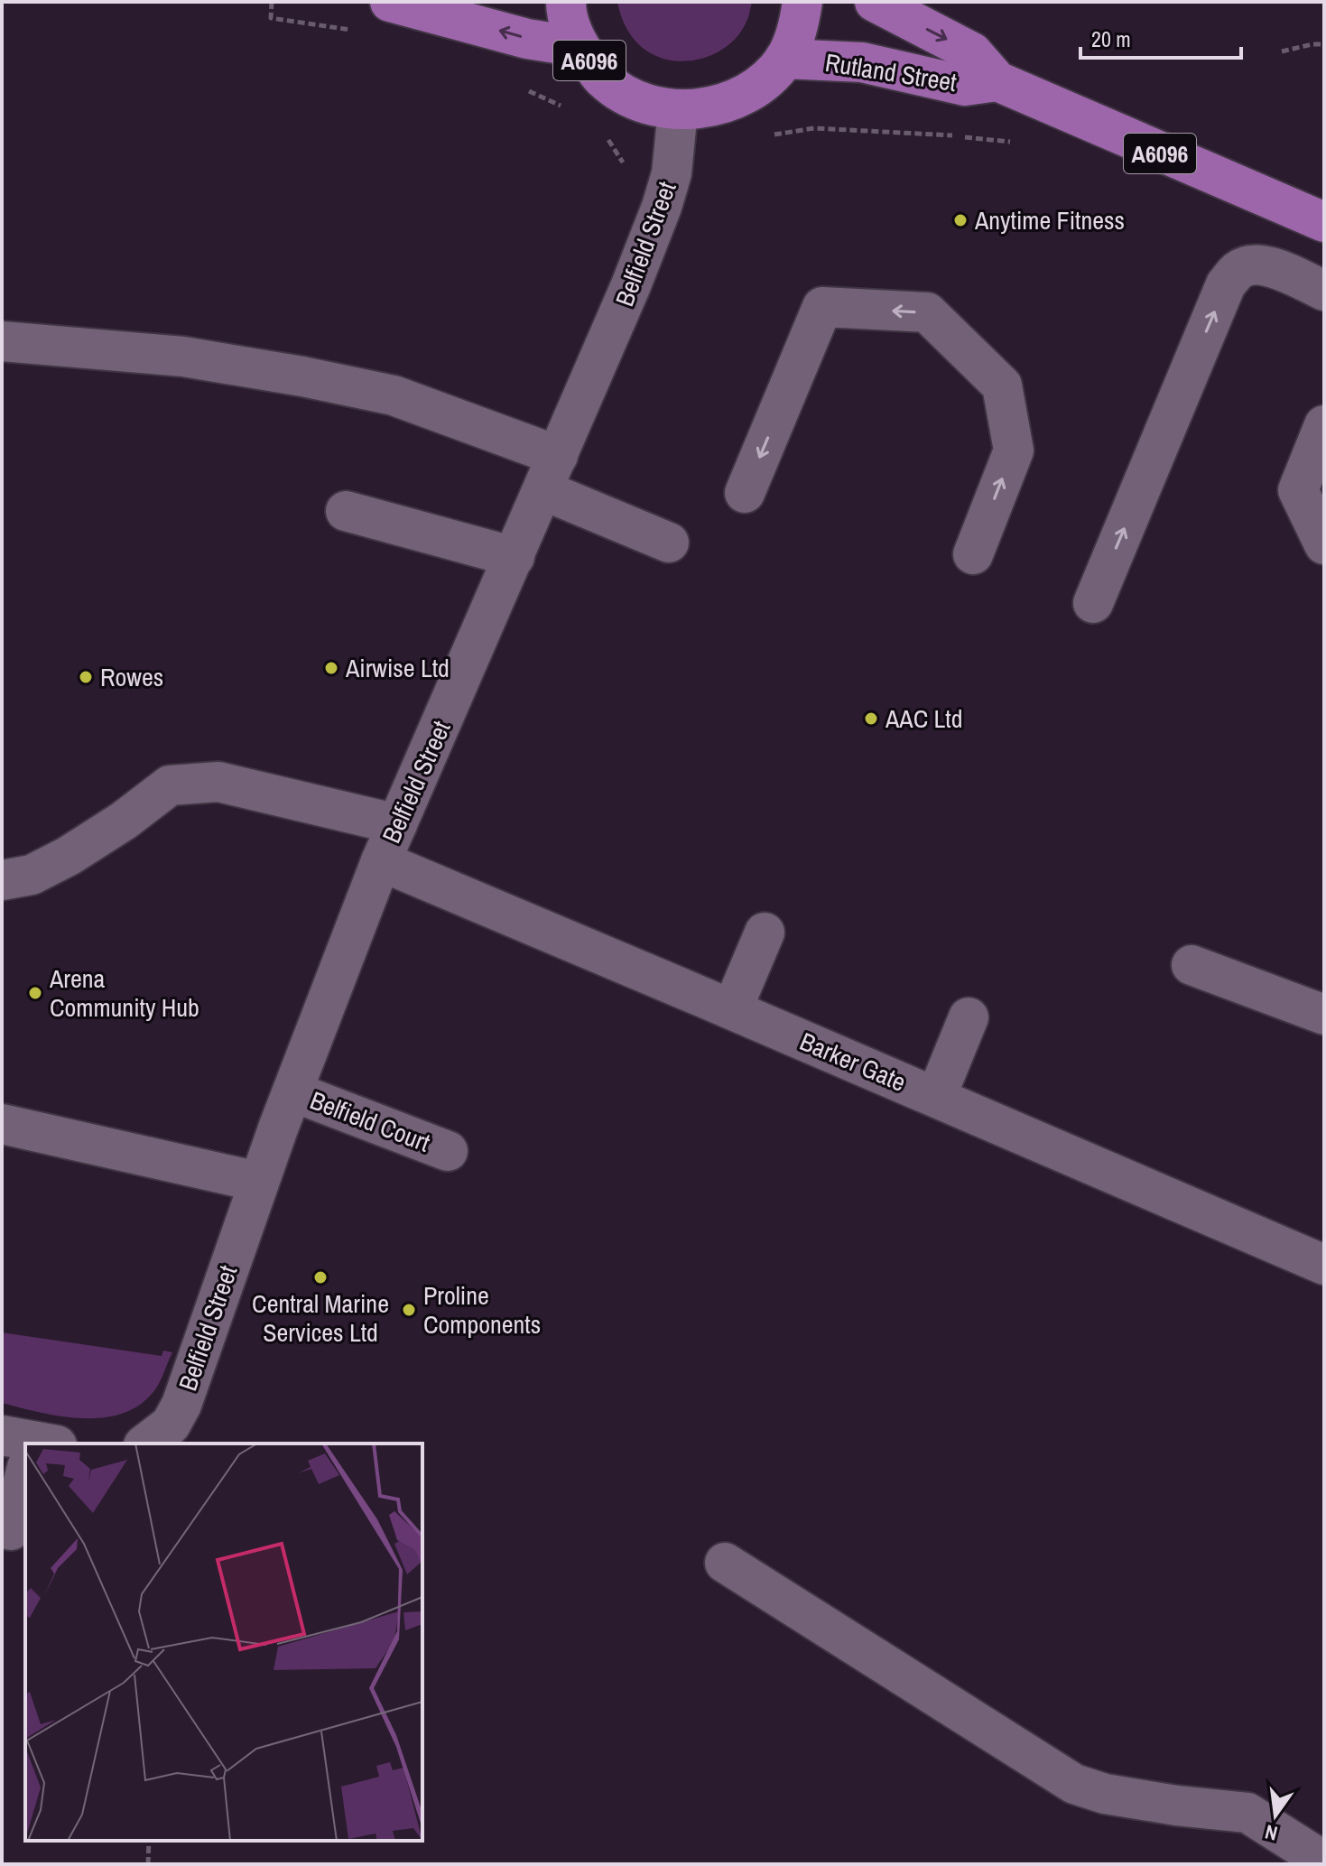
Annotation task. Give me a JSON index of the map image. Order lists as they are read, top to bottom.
{
  "streets": {
    "main road": ["A6096", "Rutland Street"],
    "street": ["Belfield Street", "Barker Gate", "Belfield Court"]
  },
  "crossings": [
    ["A6096", "Rutland Street"],
    ["A6096", "Belfield Street"],
    ["Belfield Street", "Barker Gate"],
    ["Belfield Street", "Belfield Court"]
  ],
  "places": [
    "Anytime Fitness",
    "Airwise Ltd",
    "Rowes",
    "AAC Ltd",
    "Arena Community Hub",
    "Central Marine Services Ltd",
    "Proline Components"
  ],
  "scale_bar": "20 m",
  "north": "bottom"
}
